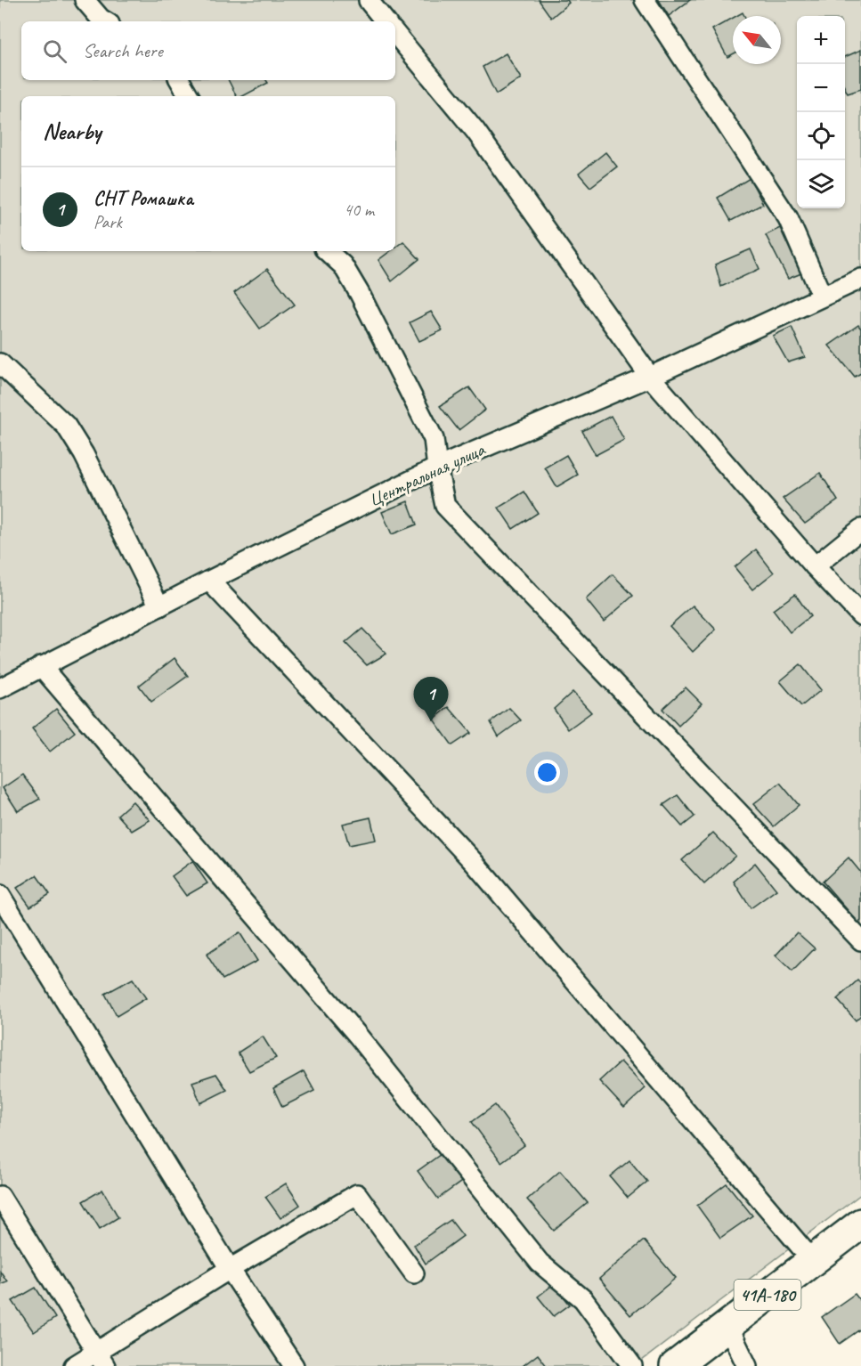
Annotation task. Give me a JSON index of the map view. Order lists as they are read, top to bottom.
{
  "streets": {
    "main road": ["41А-180"],
    "street": ["Центральная улица"]
  },
  "north": "top left",
  "page": {
    "map_buttons": ["+", "−"],
    "search": "Search here",
    "heading": "Nearby",
    "list": [
      {
        "mark": "1",
        "name": "СНТ Ромашка",
        "note": "Park",
        "value": "40 m"
      }
    ],
    "pins": "1"
  }
}
